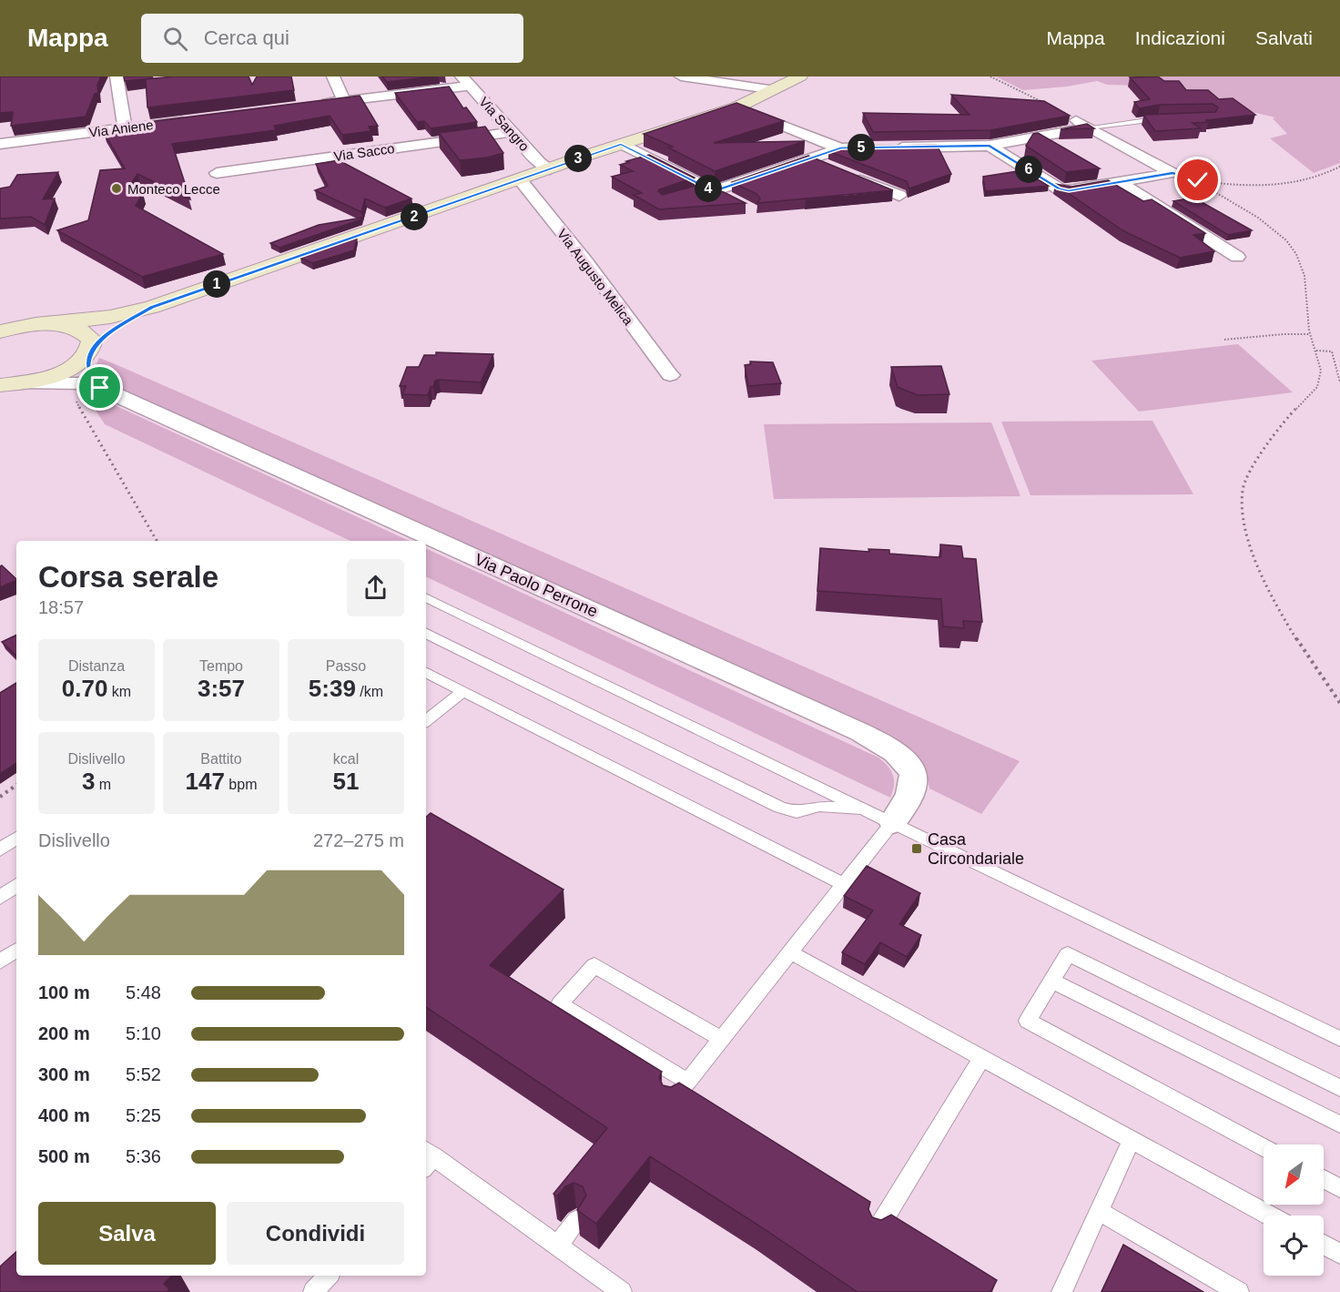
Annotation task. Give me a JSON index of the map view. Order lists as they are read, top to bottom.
{
  "streets": {
    "street": [
      "Via Sangro",
      "Via Aniene",
      "Via Sacco",
      "Via Augusto Melica",
      "Via Paolo Perrone"
    ]
  },
  "crossings": [
    ["Via Sangro", "Via Sacco"]
  ],
  "places": {
    "other": ["Monteco Lecce"],
    "transit": ["Casa Circondariale"]
  },
  "north": "bottom left",
  "page": {
    "header": "Mappa",
    "search": "Cerca qui",
    "nav": ["Mappa", "Indicazioni", "Salvati"],
    "pins": [
      "5",
      "3",
      "6",
      "4",
      "2",
      "1"
    ],
    "heading": ["Corsa serale", "18:57"],
    "stats": [
      ["Distanza", "0.70 km"],
      ["Tempo", "3:57"],
      ["Passo", "5:39 /km"],
      ["Dislivello", "3 m"],
      ["Battito", "147 bpm"],
      ["kcal", "51"]
    ],
    "chart": ["Dislivello", "272–275 m"],
    "list": [
      {
        "name": "100 m",
        "note": "5:48"
      },
      {
        "name": "200 m",
        "note": "5:10"
      },
      {
        "name": "300 m",
        "note": "5:52"
      },
      {
        "name": "400 m",
        "note": "5:25"
      },
      {
        "name": "500 m",
        "note": "5:36"
      }
    ],
    "buttons": ["Salva", "Condividi"]
  }
}
